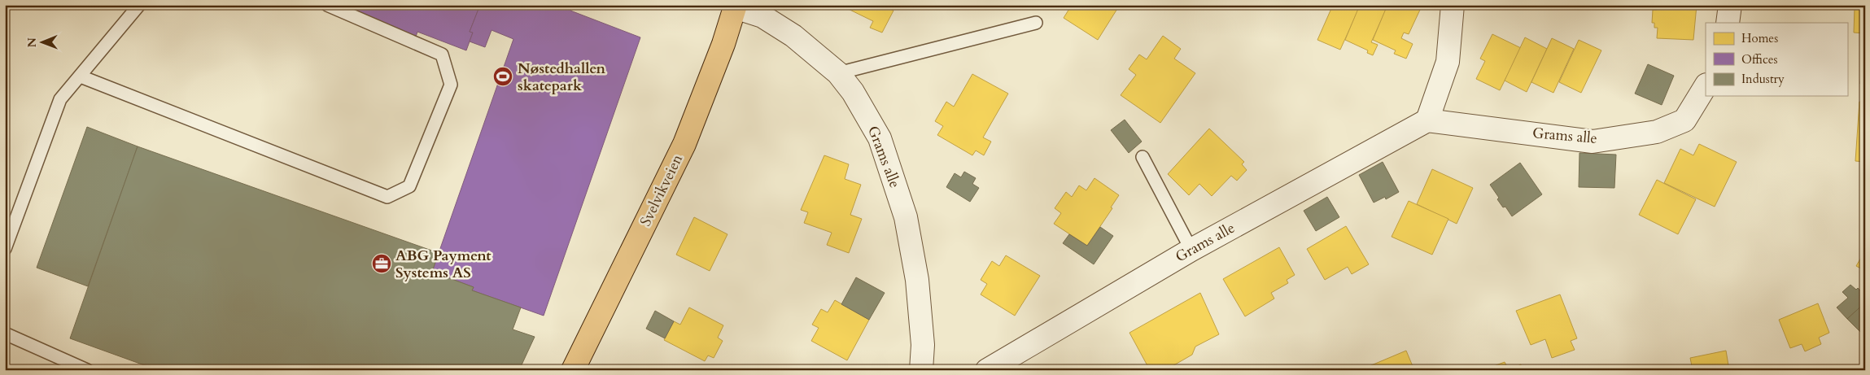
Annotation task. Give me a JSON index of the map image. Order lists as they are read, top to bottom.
{
  "streets": {
    "main road": ["Svelvikveien"],
    "street": ["Grams alle"]
  },
  "crossings": [
    ["Grams alle", "Svelvikveien"]
  ],
  "places": {
    "sports": ["Nøstedhallen skatepark"],
    "office": ["ABG Payment Systems AS"]
  },
  "legend": ["Homes", "Offices", "Industry"],
  "north": "left"
}
